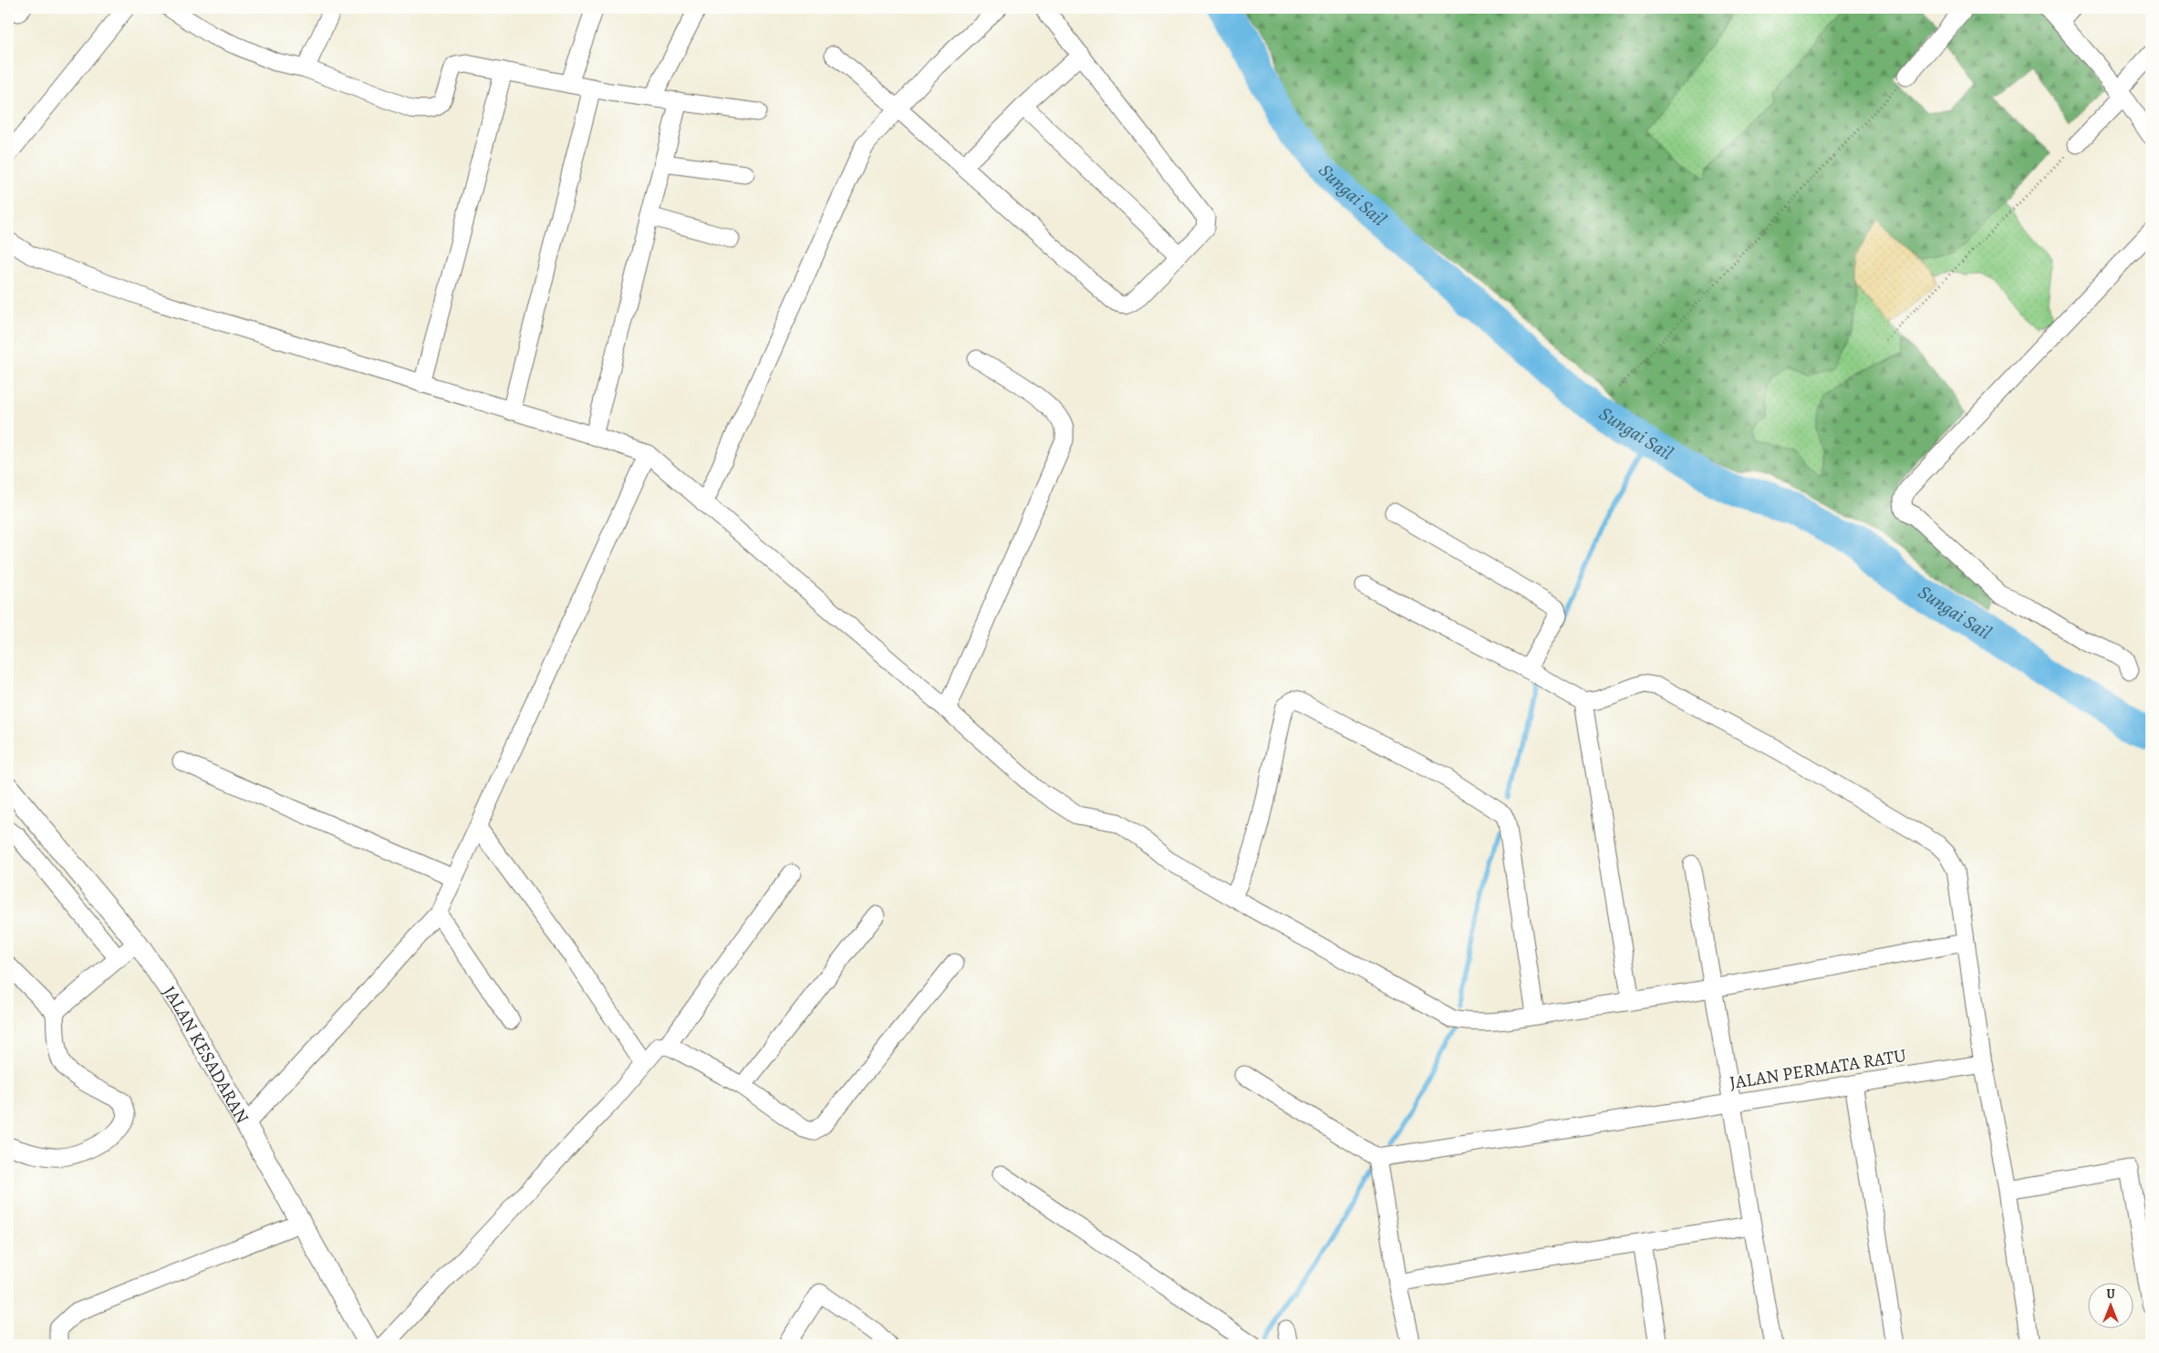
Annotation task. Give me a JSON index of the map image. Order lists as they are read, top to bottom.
{
  "streets": {
    "street": ["JALAN KESADARAN", "JALAN PERMATA RATU"]
  },
  "water": ["Sungai Sail"],
  "north": "top"
}
